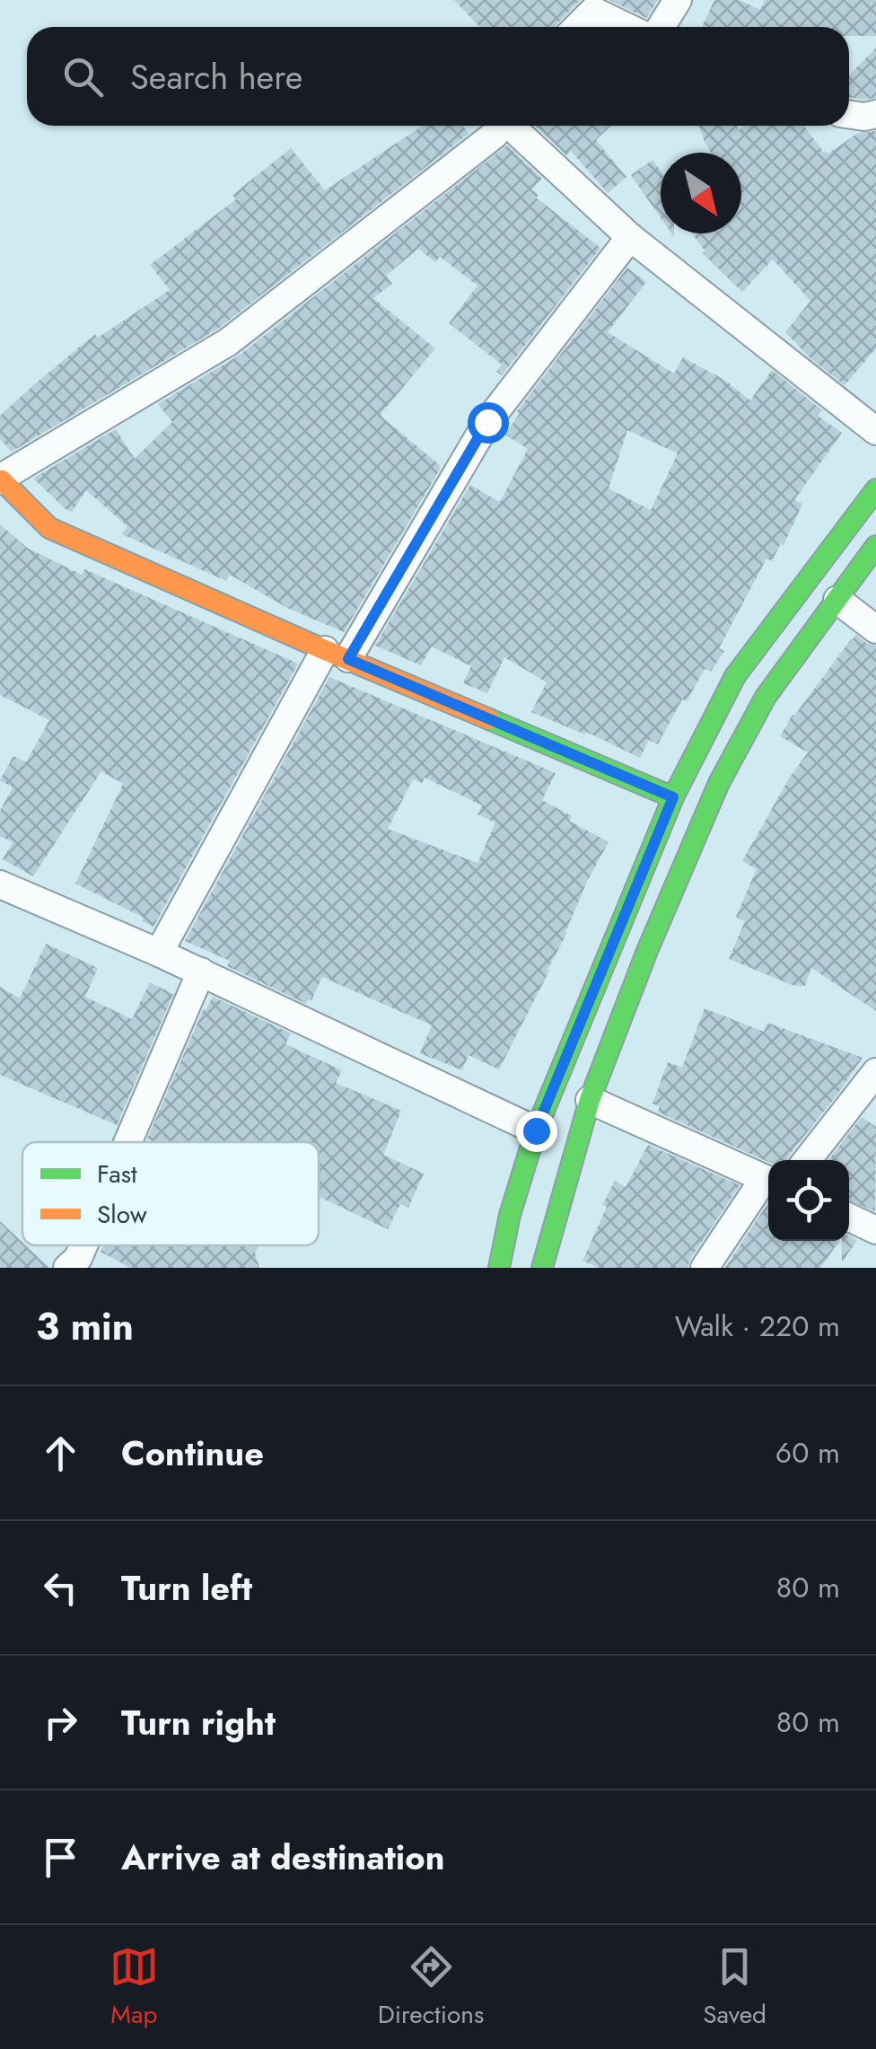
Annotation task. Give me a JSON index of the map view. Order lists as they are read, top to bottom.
{
  "legend": ["Fast", "Slow"],
  "north": "bottom right",
  "page": {
    "search": "Search here",
    "heading": ["3 min", "Walk · 220 m"],
    "list": [
      ["Continue", "60 m"],
      ["Turn left", "80 m"],
      ["Turn right", "80 m"],
      "Arrive at destination"
    ],
    "nav": ["Map", "Directions", "Saved"]
  }
}
